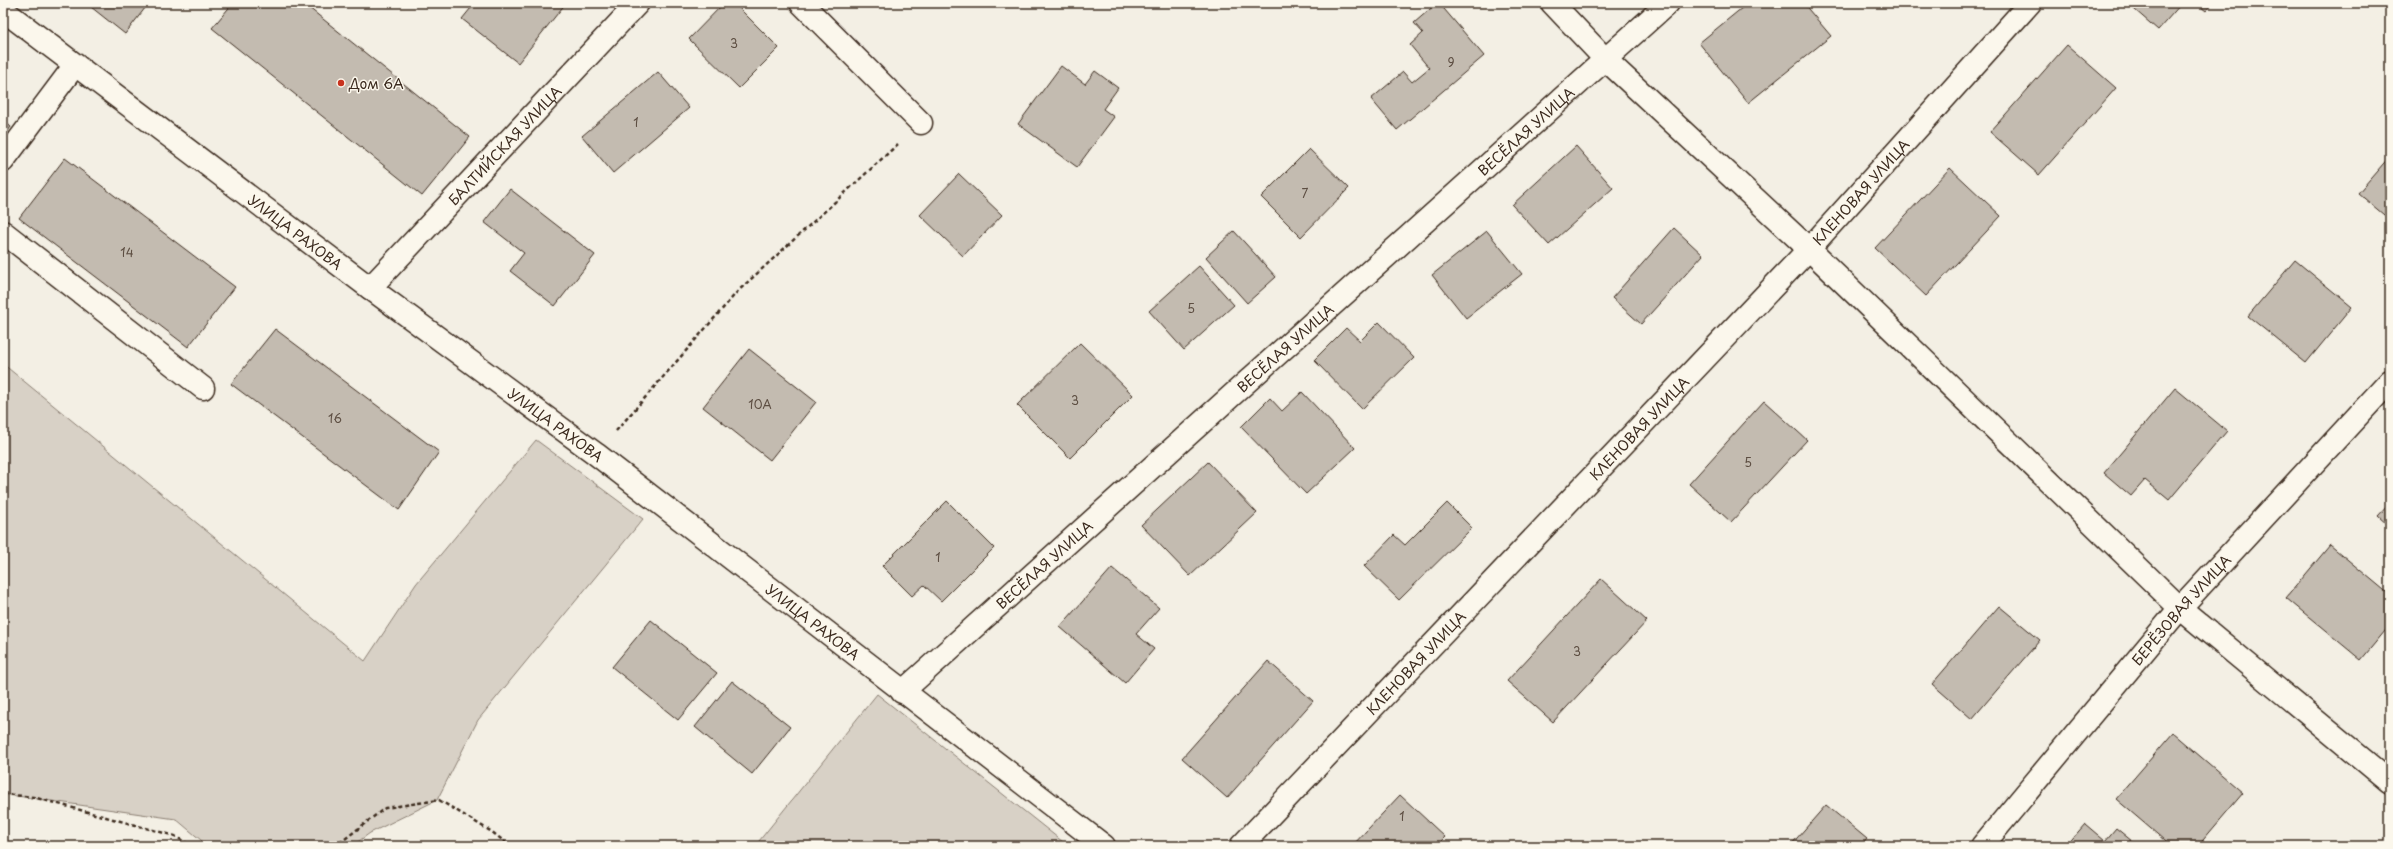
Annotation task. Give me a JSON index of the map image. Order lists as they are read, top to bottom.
{
  "streets": {
    "street": [
      "ВЕСЁЛАЯ УЛИЦА",
      "БАЛТИЙСКАЯ УЛИЦА",
      "КЛЕНОВАЯ УЛИЦА",
      "УЛИЦА РАХОВА",
      "БЕРЁЗОВАЯ УЛИЦА"
    ]
  },
  "crossings": [
    ["ВЕСЁЛАЯ УЛИЦА", "УЛИЦА РАХОВА"],
    ["БАЛТИЙСКАЯ УЛИЦА", "УЛИЦА РАХОВА"]
  ],
  "places": ["Дом 6А"],
  "house_numbers": [
    "3",
    "9",
    "1",
    "7",
    "14",
    "5",
    "3",
    "10А",
    "16",
    "5",
    "1",
    "3",
    "1"
  ]
}
